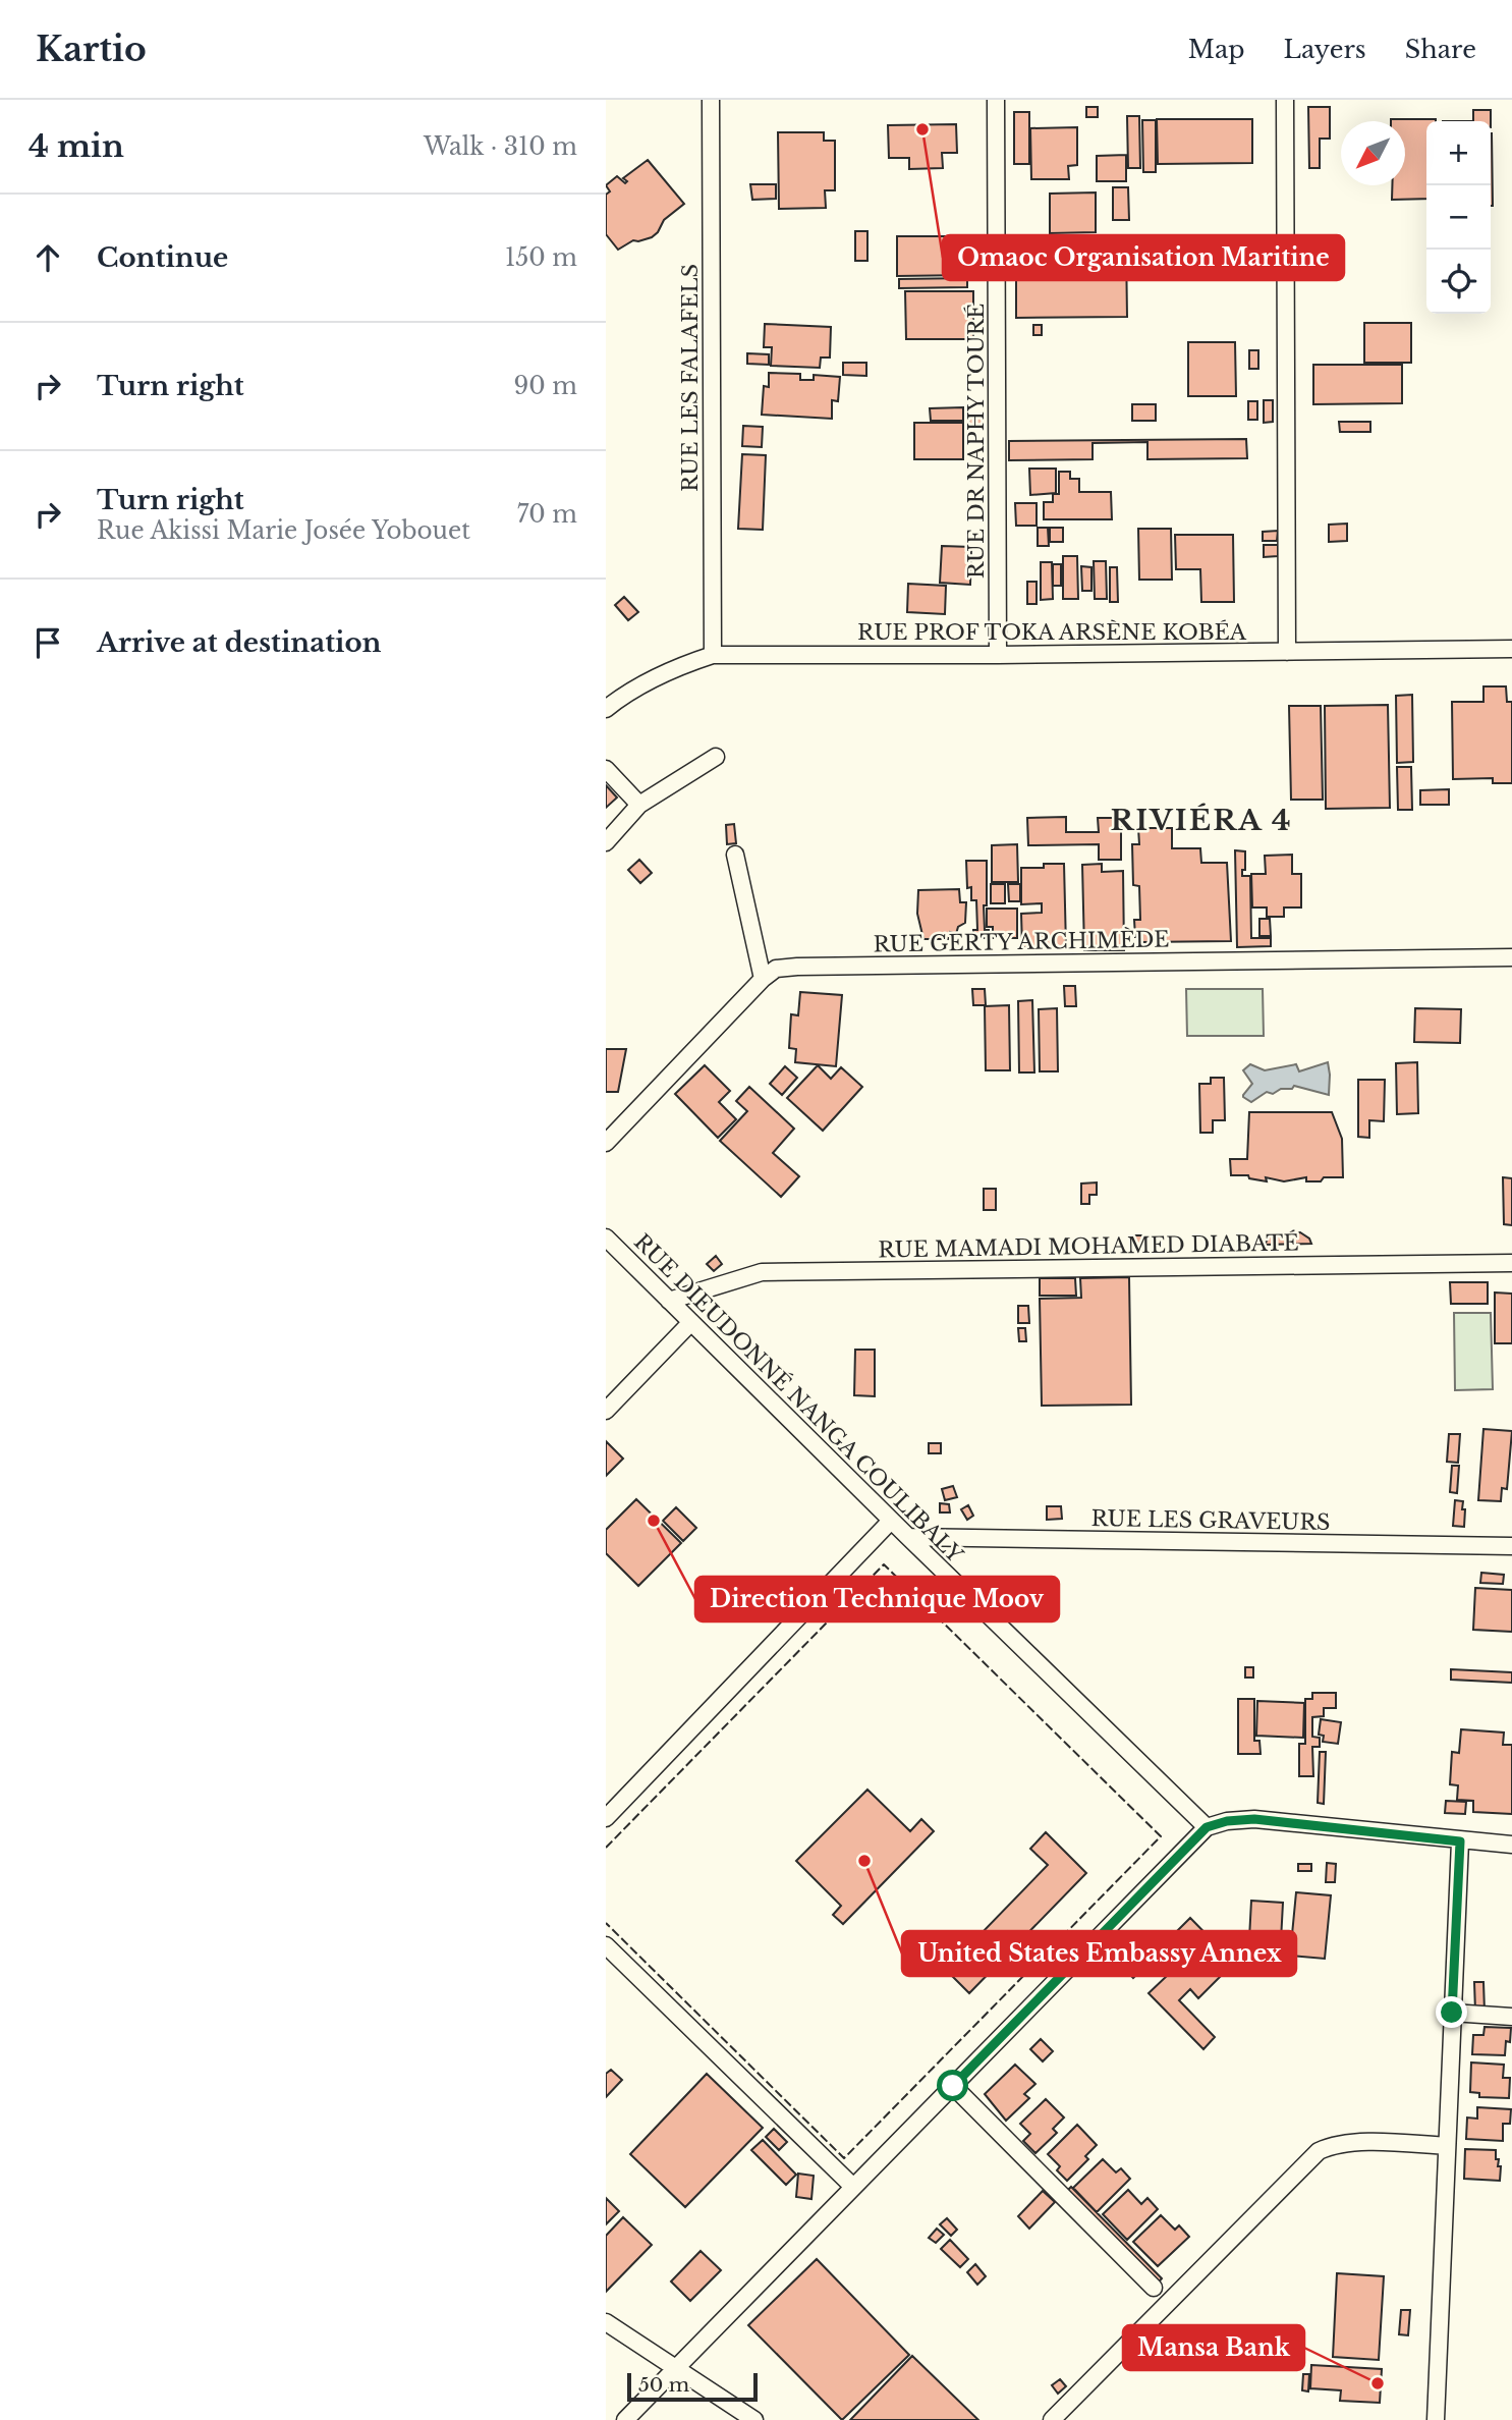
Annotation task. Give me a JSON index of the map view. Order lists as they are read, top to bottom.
{
  "streets": {
    "street": [
      "RUE LES FALAFELS",
      "RUE DR NAPHY TOURÉ",
      "RUE PROF TOKA ARSÈNE KOBÉA",
      "RUE GERTY ARCHIMÈDE",
      "RUE MAMADI MOHAMED DIABATÉ",
      "RUE DIEUDONNÉ NANGA COULIBALY",
      "RUE LES GRAVEURS"
    ]
  },
  "crossings": [
    ["RUE LES FALAFELS", "RUE PROF TOKA ARSÈNE KOBÉA"],
    ["RUE DR NAPHY TOURÉ", "RUE PROF TOKA ARSÈNE KOBÉA"],
    ["RUE MAMADI MOHAMED DIABATÉ", "RUE DIEUDONNÉ NANGA COULIBALY"],
    ["RUE DIEUDONNÉ NANGA COULIBALY", "RUE LES GRAVEURS"]
  ],
  "districts": ["RIVIÉRA 4"],
  "places": [
    "Omaoc Organisation Maritine",
    "Direction Technique Moov",
    "United States Embassy Annex",
    "Mansa Bank"
  ],
  "scale_bar": "50 m",
  "north": "bottom left",
  "page": {
    "header": "Kartio",
    "nav": ["Map", "Layers", "Share"],
    "heading": ["4 min", "Walk · 310 m"],
    "map_buttons": ["+", "−"],
    "list": [
      ["Continue", "150 m"],
      ["Turn right", "90 m"],
      ["Turn right", "Rue Akissi Marie Josée Yobouet", "70 m"],
      "Arrive at destination"
    ],
    "scale": "50 m"
  }
}
